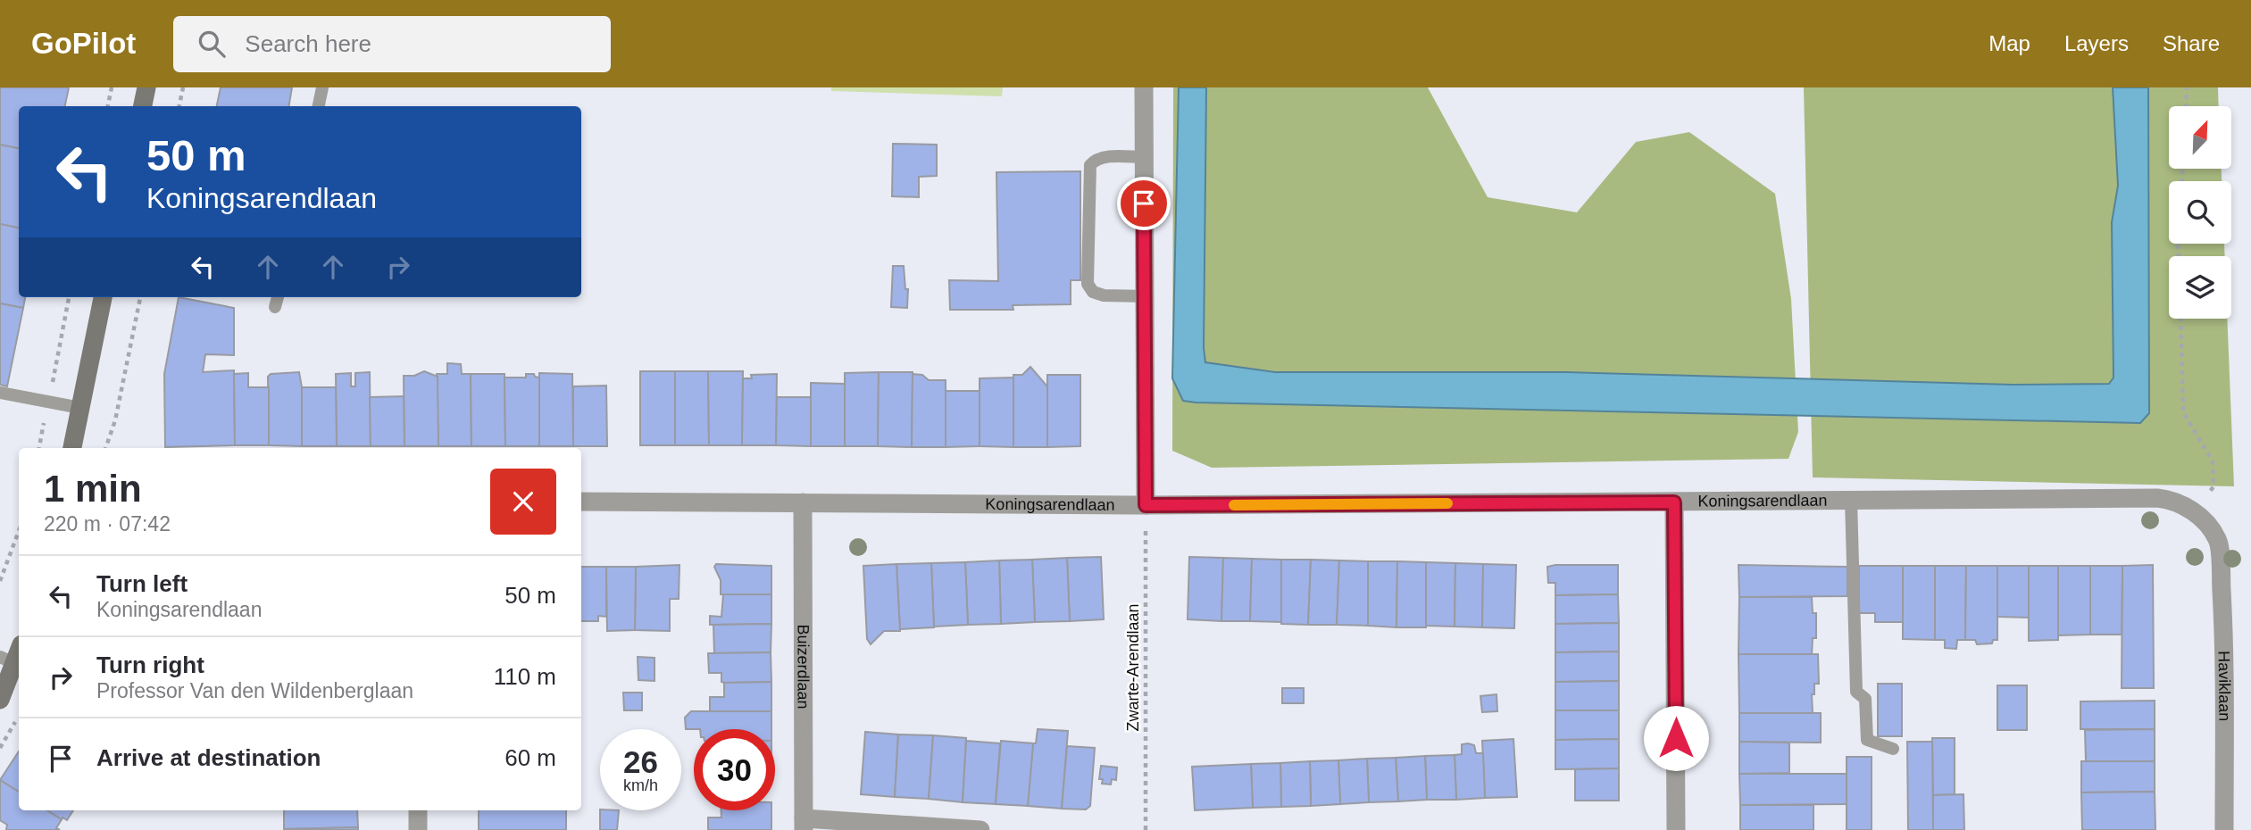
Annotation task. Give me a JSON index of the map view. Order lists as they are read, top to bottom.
{
  "streets": {
    "street": ["Koningsarendlaan", "Buizerdlaan", "Haviklaan"],
    "path": ["Zwarte-Arendlaan"]
  },
  "crossings": [
    ["Koningsarendlaan", "Buizerdlaan"],
    ["Koningsarendlaan", "Zwarte-Arendlaan"],
    ["Koningsarendlaan", "Haviklaan"]
  ],
  "north": "top right",
  "page": {
    "header": "GoPilot",
    "search": "Search here",
    "nav": ["Map", "Layers", "Share"],
    "turn": ["50 m", "Koningsarendlaan"],
    "heading": ["1 min", "220 m · 07:42"],
    "list": [
      {
        "name": "Turn left",
        "note": "Koningsarendlaan",
        "value": "50 m"
      },
      {
        "name": "Turn right",
        "note": "Professor Van den Wildenberglaan",
        "value": "110 m"
      },
      {
        "name": "Arrive at destination",
        "value": "60 m"
      }
    ],
    "speed": "26 km/h",
    "limit": "30"
  }
}
